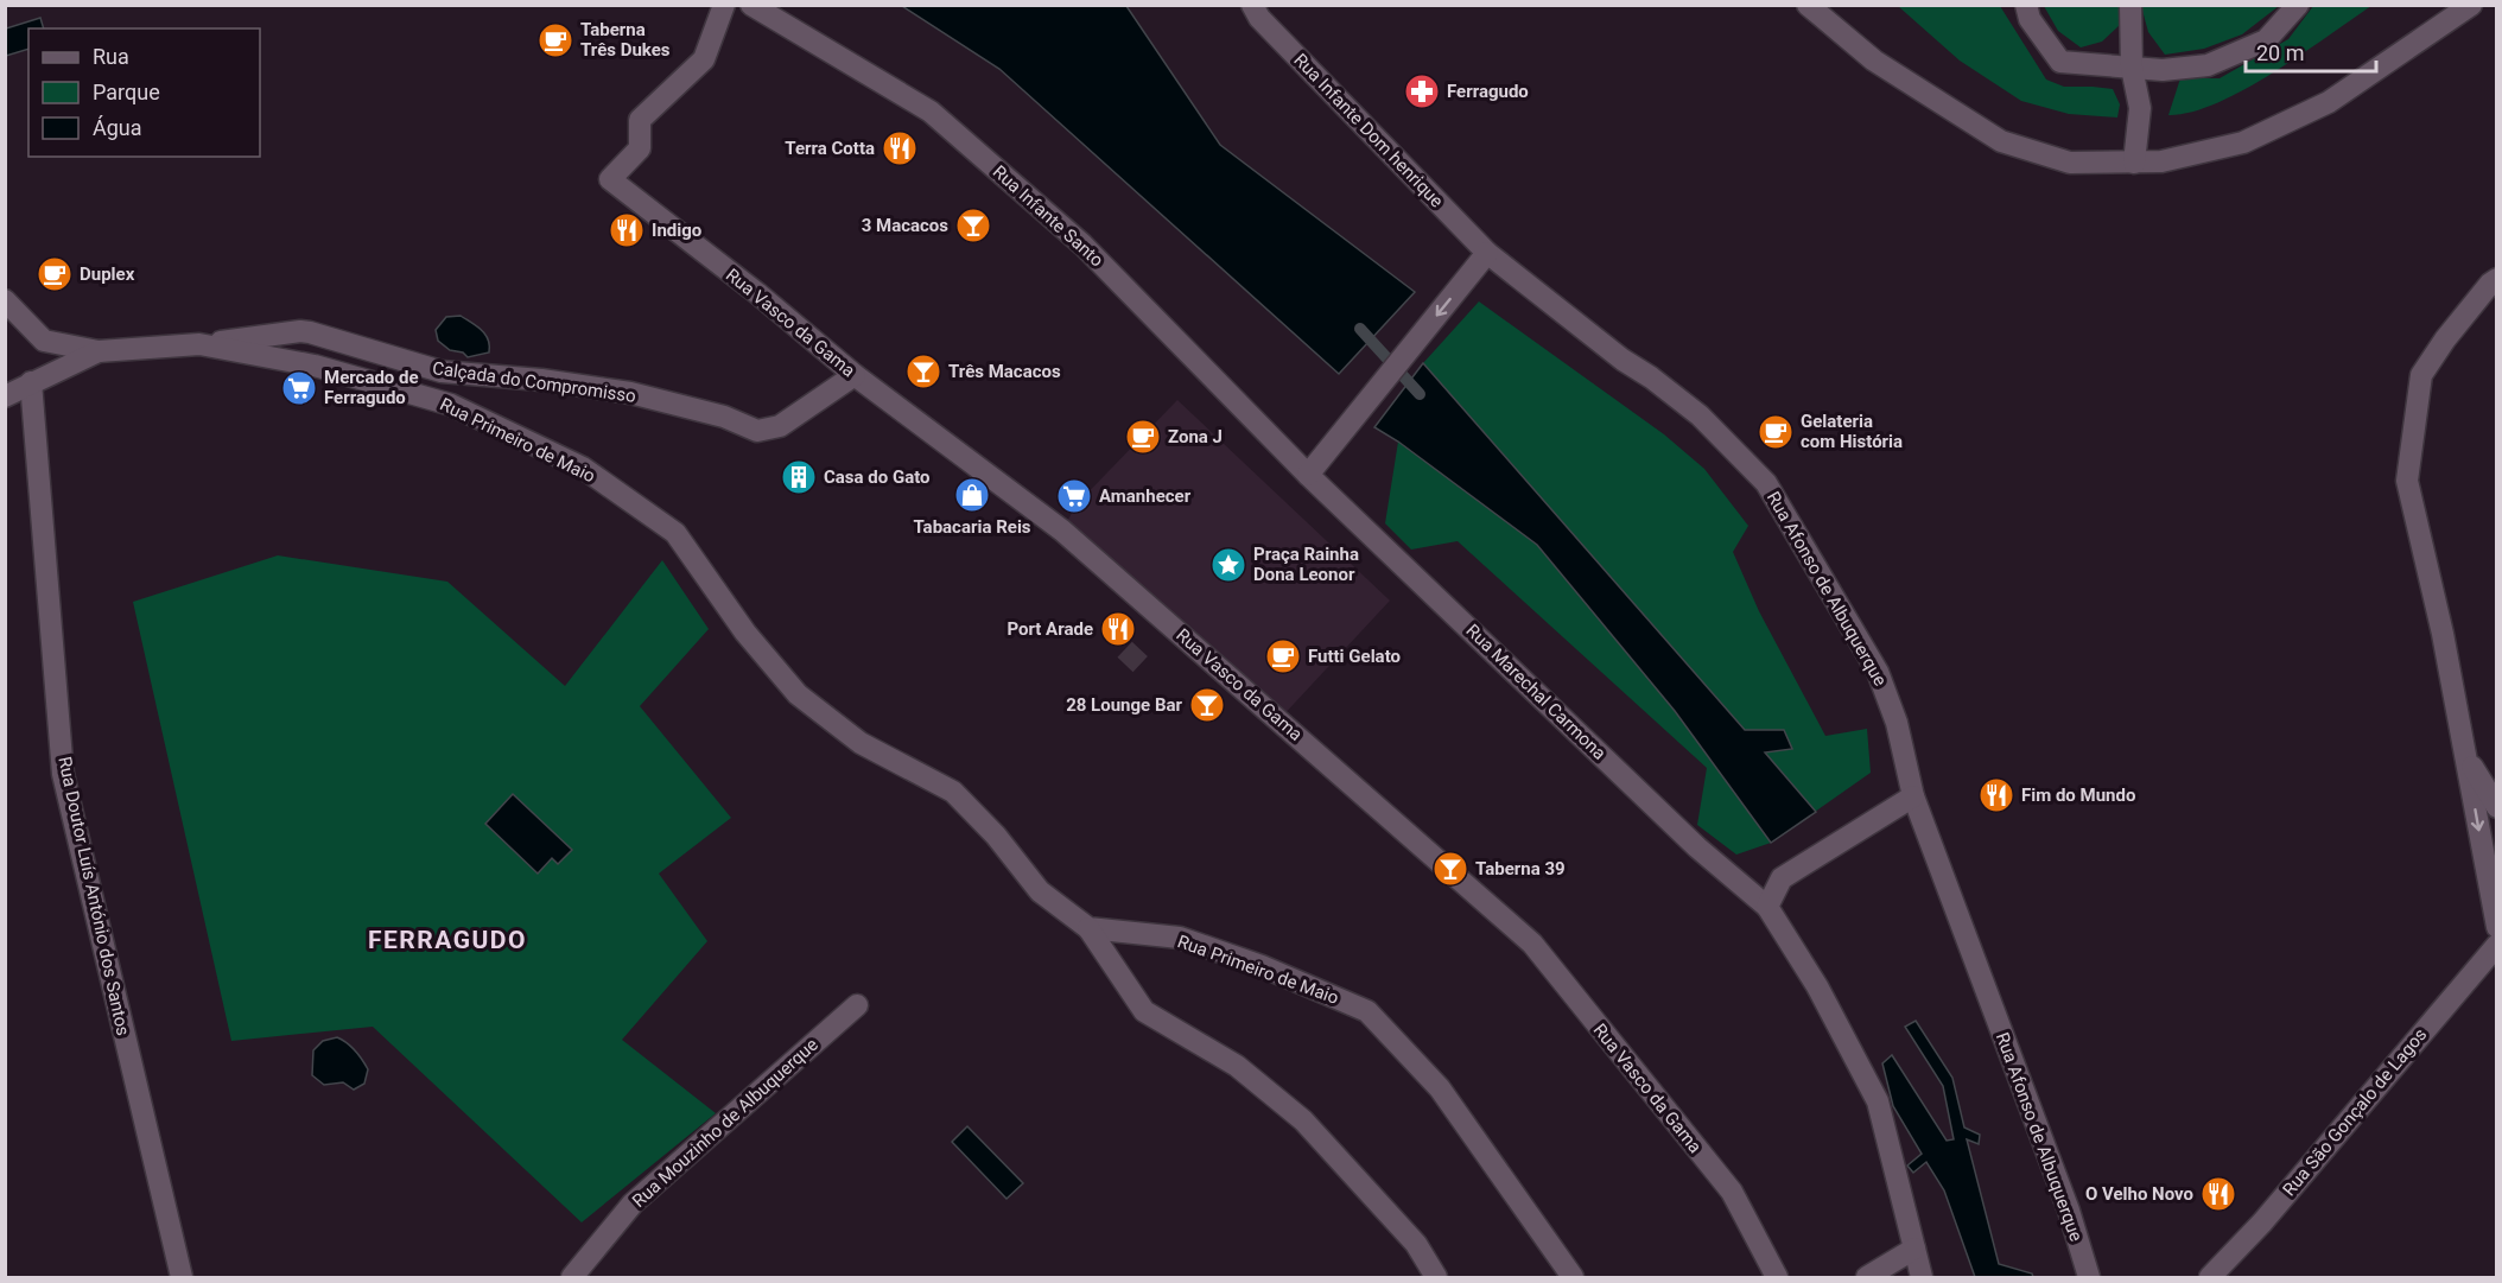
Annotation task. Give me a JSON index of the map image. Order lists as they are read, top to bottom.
{
  "streets": {
    "street": [
      "Rua Infante Dom henrique",
      "Rua Infante Santo",
      "Rua Vasco da Gama",
      "Calçada do Compromisso",
      "Rua Primeiro de Maio",
      "Rua Afonso de Albuquerque",
      "Rua Marechal Carmona",
      "Rua Doutor Luís António dos Santos",
      "Rua São Gonçalo de Lagos",
      "Rua Mouzinho de Albuquerque"
    ]
  },
  "crossings": [
    ["Rua Infante Dom henrique", "Rua Afonso de Albuquerque"],
    ["Rua Infante Santo", "Rua Marechal Carmona"],
    ["Rua Vasco da Gama", "Calçada do Compromisso"],
    ["Calçada do Compromisso", "Rua Primeiro de Maio"],
    ["Rua Primeiro de Maio", "Rua Doutor Luís António dos Santos"]
  ],
  "districts": ["FERRAGUDO"],
  "places": {
    "cafe": [
      "Taberna Três Dukes",
      "Duplex",
      "Gelateria com História",
      "Zona J",
      "Futti Gelato"
    ],
    "pharmacy": ["Ferragudo"],
    "restaurant": [
      "Terra Cotta",
      "Indigo",
      "Port Arade",
      "Fim do Mundo",
      "O Velho Novo"
    ],
    "bar": [
      "3 Macacos",
      "Três Macacos",
      "28 Lounge Bar",
      "Taberna 39"
    ],
    "supermarket": ["Mercado de Ferragudo", "Amanhecer"],
    "building": ["Casa do Gato"],
    "shop": ["Tabacaria Reis"],
    "place": ["Praça Rainha Dona Leonor"]
  },
  "legend": ["Rua", "Parque", "Água"],
  "scale_bar": "20 m"
}
